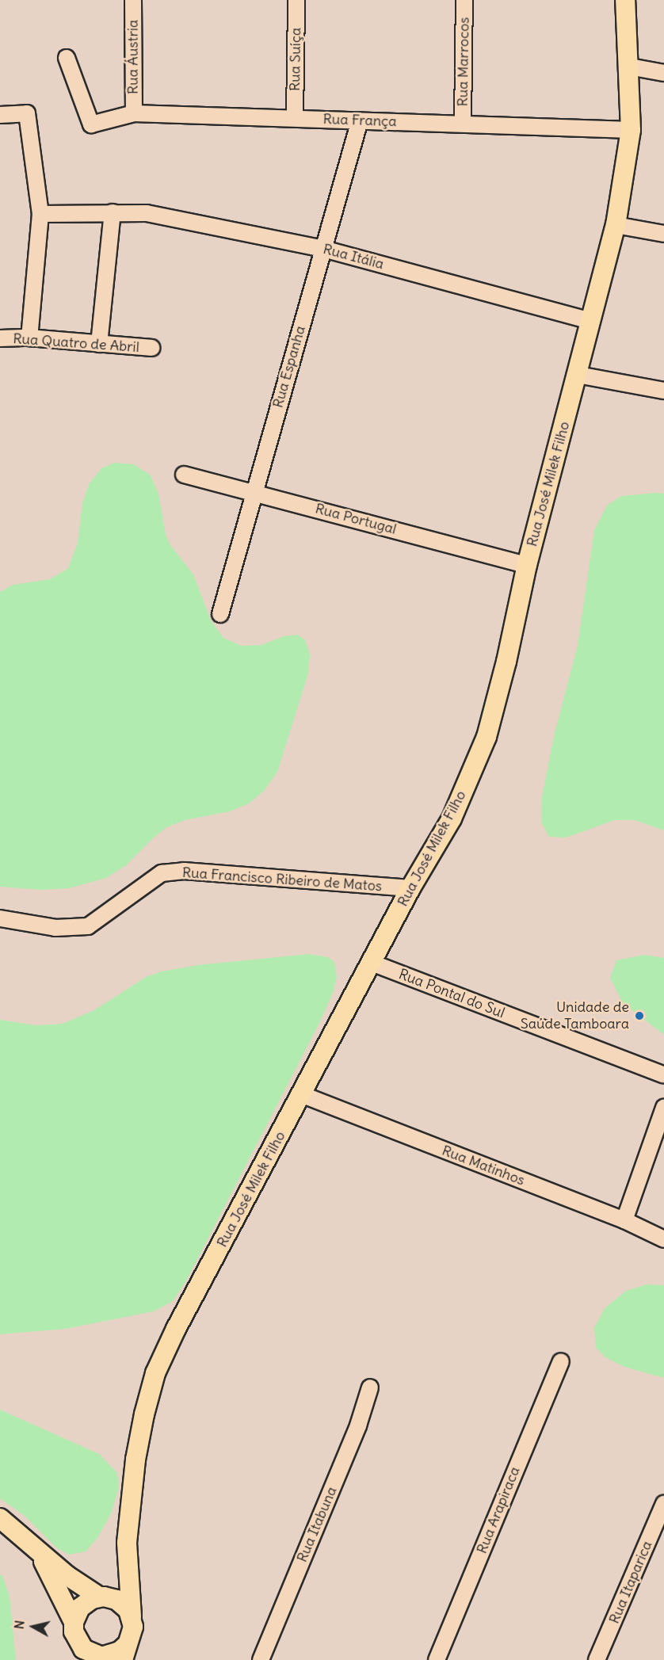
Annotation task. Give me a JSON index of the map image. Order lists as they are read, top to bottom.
{
  "streets": {
    "main road": ["Rua José Milek Filho"],
    "street": [
      "Rua Áustria",
      "Rua Suíça",
      "Rua Marrocos",
      "Rua França",
      "Rua Itália",
      "Rua Quatro de Abril",
      "Rua Espanha",
      "Rua Portugal",
      "Rua Francisco Ribeiro de Matos",
      "Rua Pontal do Sul",
      "Rua Matinhos",
      "Rua Arapiraca",
      "Rua Itabuna",
      "Rua Itaparica"
    ]
  },
  "crossings": [
    ["Rua Áustria", "Rua França"],
    ["Rua Suíça", "Rua França"],
    ["Rua Marrocos", "Rua França"],
    ["Rua França", "Rua Espanha"],
    ["Rua França", "Rua José Milek Filho"],
    ["Rua Itália", "Rua Espanha"],
    ["Rua Itália", "Rua José Milek Filho"],
    ["Rua Espanha", "Rua Portugal"],
    ["Rua José Milek Filho", "Rua Portugal"],
    ["Rua José Milek Filho", "Rua Francisco Ribeiro de Matos"],
    ["Rua José Milek Filho", "Rua Pontal do Sul"],
    ["Rua José Milek Filho", "Rua Matinhos"]
  ],
  "places": ["Unidade de Saúde Tamboara"],
  "north": "left"
}
